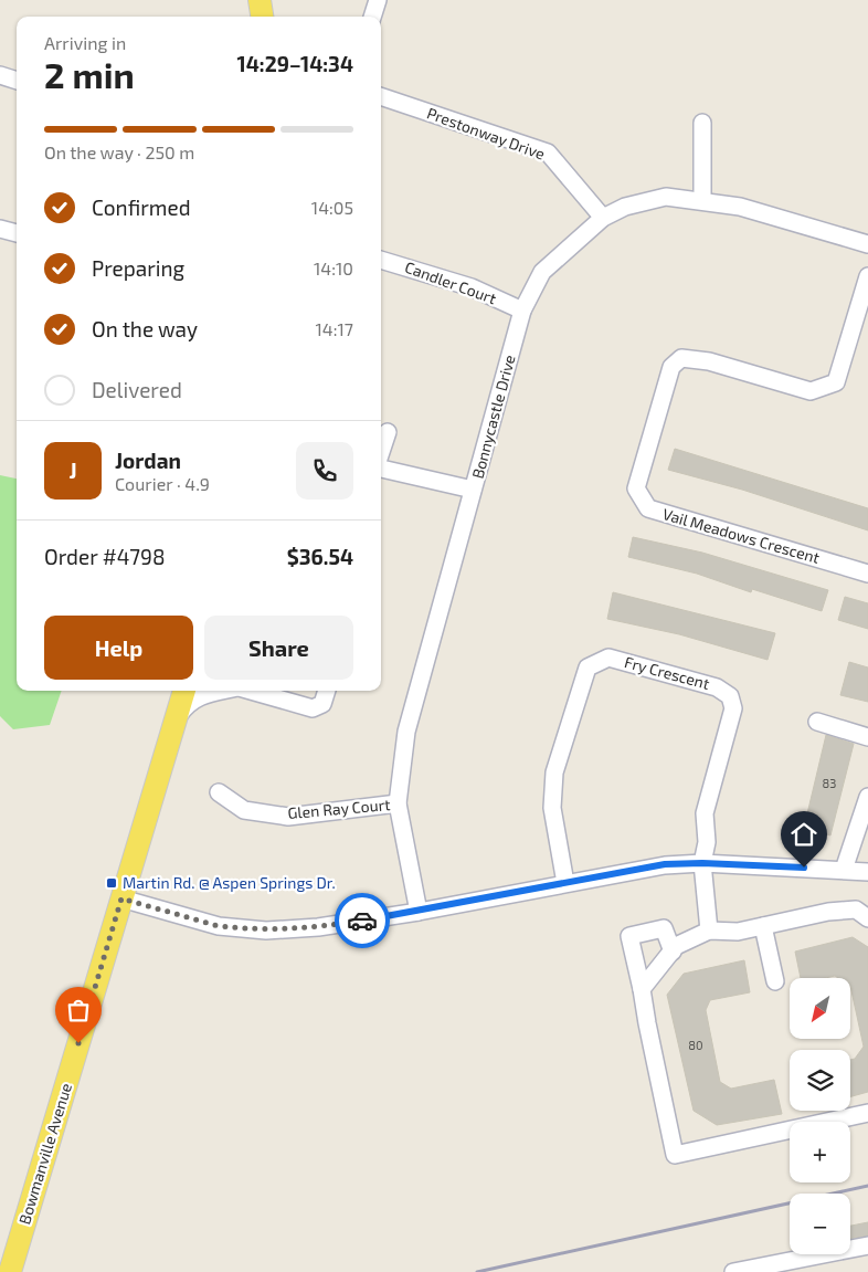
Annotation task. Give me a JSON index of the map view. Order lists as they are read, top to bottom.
{
  "streets": {
    "main road": ["Bowmanville Avenue"],
    "street": [
      "Prestonway Drive",
      "Candler Court",
      "Bonnycastle Drive",
      "Vail Meadows Crescent",
      "Fry Crescent",
      "Glen Ray Court"
    ]
  },
  "crossings": [
    ["Prestonway Drive", "Bonnycastle Drive"],
    ["Candler Court", "Bonnycastle Drive"],
    ["Bonnycastle Drive", "Glen Ray Court"]
  ],
  "places": {
    "transit": ["Martin Rd. @ Aspen Springs Dr."]
  },
  "house_numbers": ["83", "80"],
  "north": "bottom left",
  "page": {
    "heading": ["2 min", "Arriving in", "14:29–14:34"],
    "panel": [
      "Jordan",
      "Courier · 4.9",
      "Order #4798",
      "$36.54"
    ],
    "bar": "On the way · 250 m",
    "list": [
      ["Confirmed", "14:05"],
      ["Preparing", "14:10"],
      ["On the way", "14:17"],
      "Delivered"
    ],
    "round": "J",
    "buttons": ["Help", "Share"],
    "map_buttons": ["+", "−"]
  }
}
